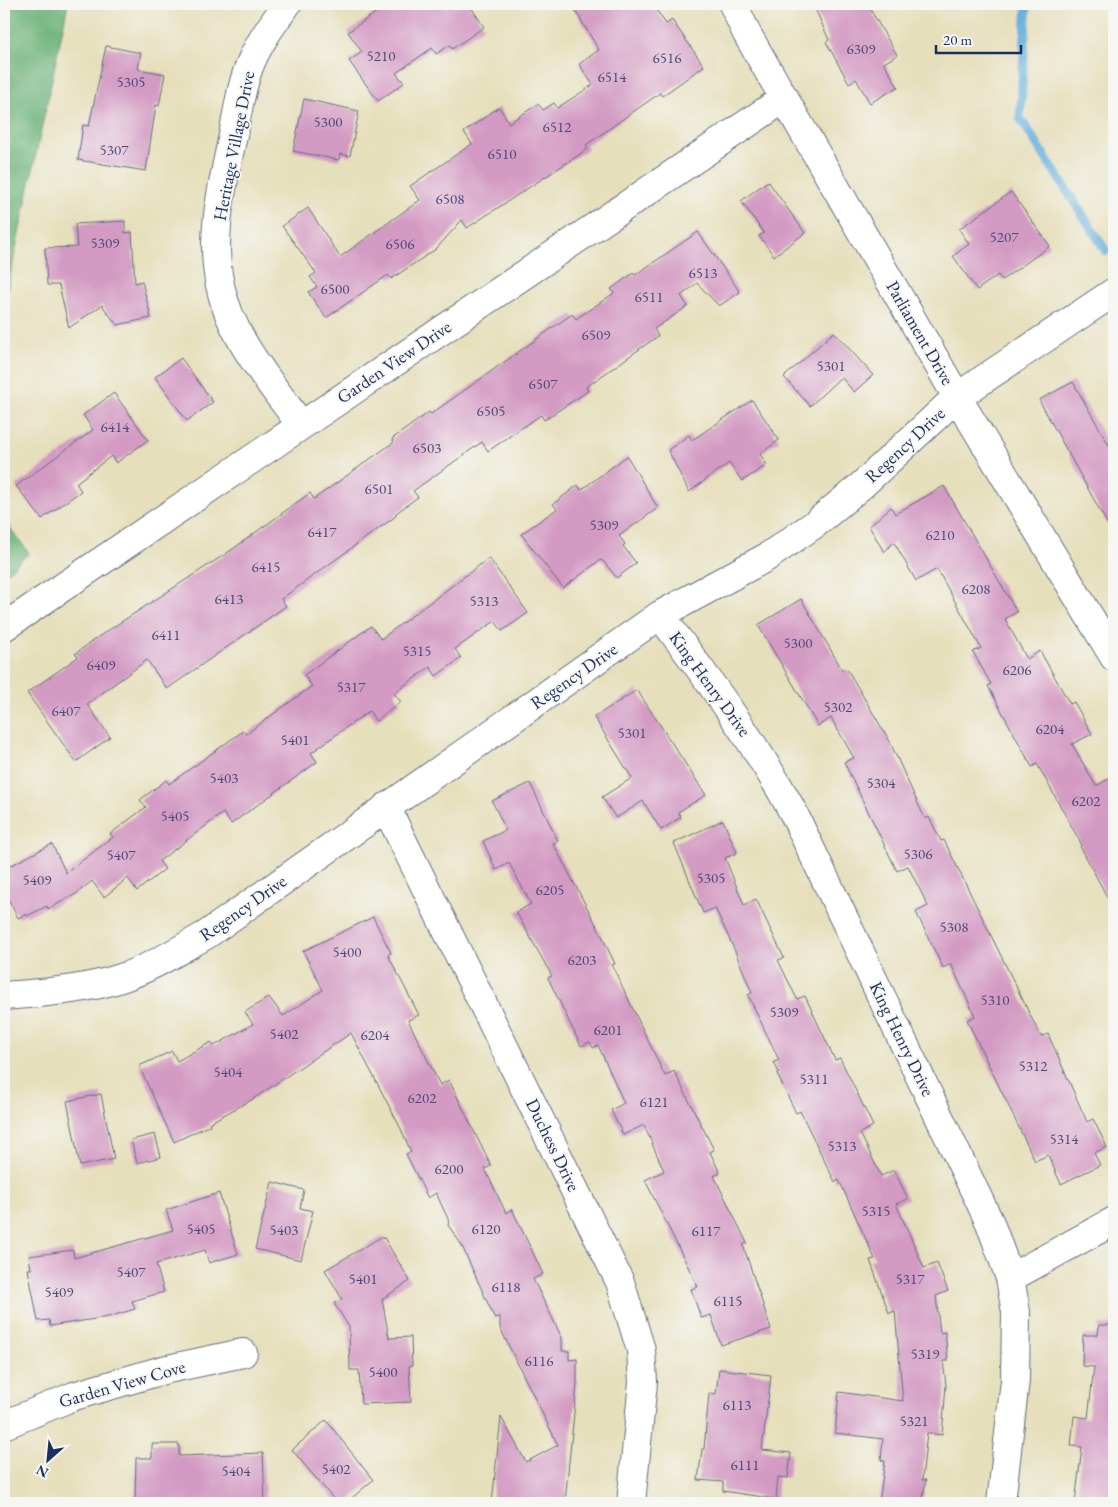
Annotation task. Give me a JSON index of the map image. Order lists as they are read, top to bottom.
{
  "streets": {
    "street": [
      "Heritage Village Drive",
      "Parliament Drive",
      "Garden View Drive",
      "Regency Drive",
      "King Henry Drive",
      "Duchess Drive",
      "Garden View Cove"
    ]
  },
  "crossings": [
    ["Heritage Village Drive", "Garden View Drive"],
    ["Parliament Drive", "Garden View Drive"],
    ["Parliament Drive", "Regency Drive"],
    ["Regency Drive", "King Henry Drive"],
    ["Regency Drive", "Duchess Drive"]
  ],
  "house_numbers": [
    "6309",
    "5210",
    "6516",
    "6514",
    "5305",
    "5300",
    "6512",
    "5307",
    "6510",
    "6508",
    "5207",
    "5309",
    "6506",
    "6513",
    "6500",
    "6511",
    "6509",
    "5301",
    "6507",
    "6505",
    "6414",
    "6503",
    "6501",
    "5309",
    "6417",
    "6210",
    "6415",
    "6208",
    "6413",
    "5313",
    "6411",
    "5300",
    "5315",
    "6409",
    "6206",
    "5317",
    "5302",
    "6407",
    "6204",
    "5301",
    "5401",
    "5403",
    "5304",
    "6202",
    "5405",
    "5306",
    "5407",
    "5305",
    "5409",
    "6205",
    "5308",
    "5400",
    "6203",
    "5310",
    "5309",
    "6201",
    "5402",
    "6204",
    "5312",
    "5404",
    "5311",
    "6202",
    "6121",
    "5314",
    "5313",
    "6200",
    "5315",
    "5405",
    "6120",
    "5403",
    "6117",
    "5407",
    "5401",
    "5317",
    "6118",
    "5409",
    "6115",
    "5319",
    "6116",
    "5400",
    "6113",
    "5321",
    "6111",
    "5402",
    "5404"
  ],
  "scale_bar": "20 m",
  "north": "bottom left"
}
